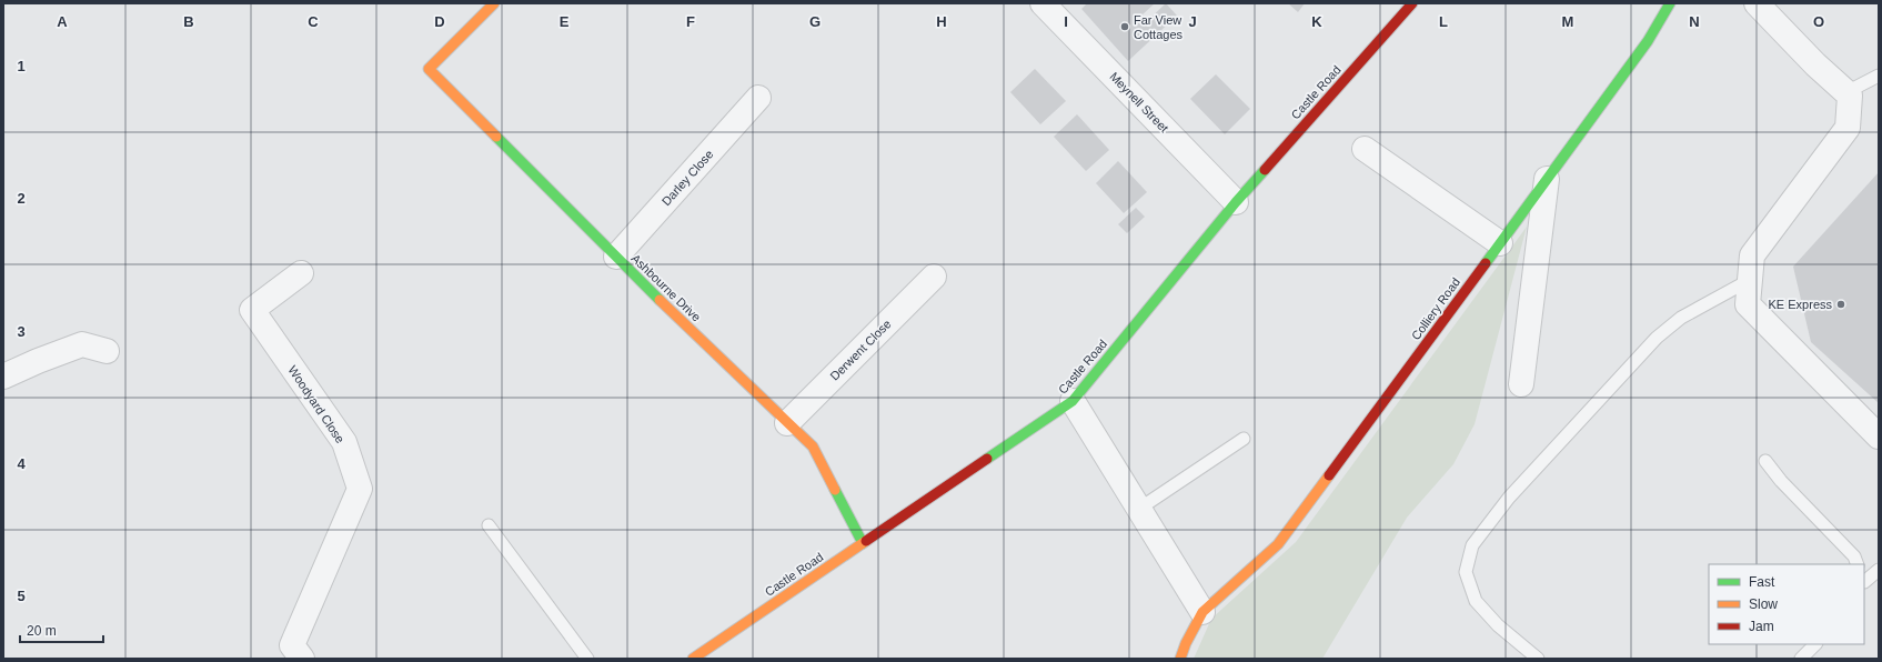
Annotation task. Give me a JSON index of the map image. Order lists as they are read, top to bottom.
{
  "streets": {
    "street": [
      "Castle Road",
      "Meynell Street",
      "Darley Close",
      "Ashbourne Drive",
      "Colliery Road",
      "Derwent Close",
      "Woodyard Close"
    ]
  },
  "crossings": [
    ["Castle Road", "Meynell Street"],
    ["Castle Road", "Ashbourne Drive"],
    ["Darley Close", "Ashbourne Drive"],
    ["Ashbourne Drive", "Derwent Close"]
  ],
  "places": ["Far View Cottages", "KE Express"],
  "legend": ["Fast", "Slow", "Jam"],
  "scale_bar": "20 m",
  "grid": {
    "columns": [
      "A",
      "B",
      "C",
      "D",
      "E",
      "F",
      "G",
      "H",
      "I",
      "J",
      "K",
      "L",
      "M",
      "N",
      "O"
    ],
    "rows": [
      "1",
      "2",
      "3",
      "4",
      "5"
    ]
  }
}
